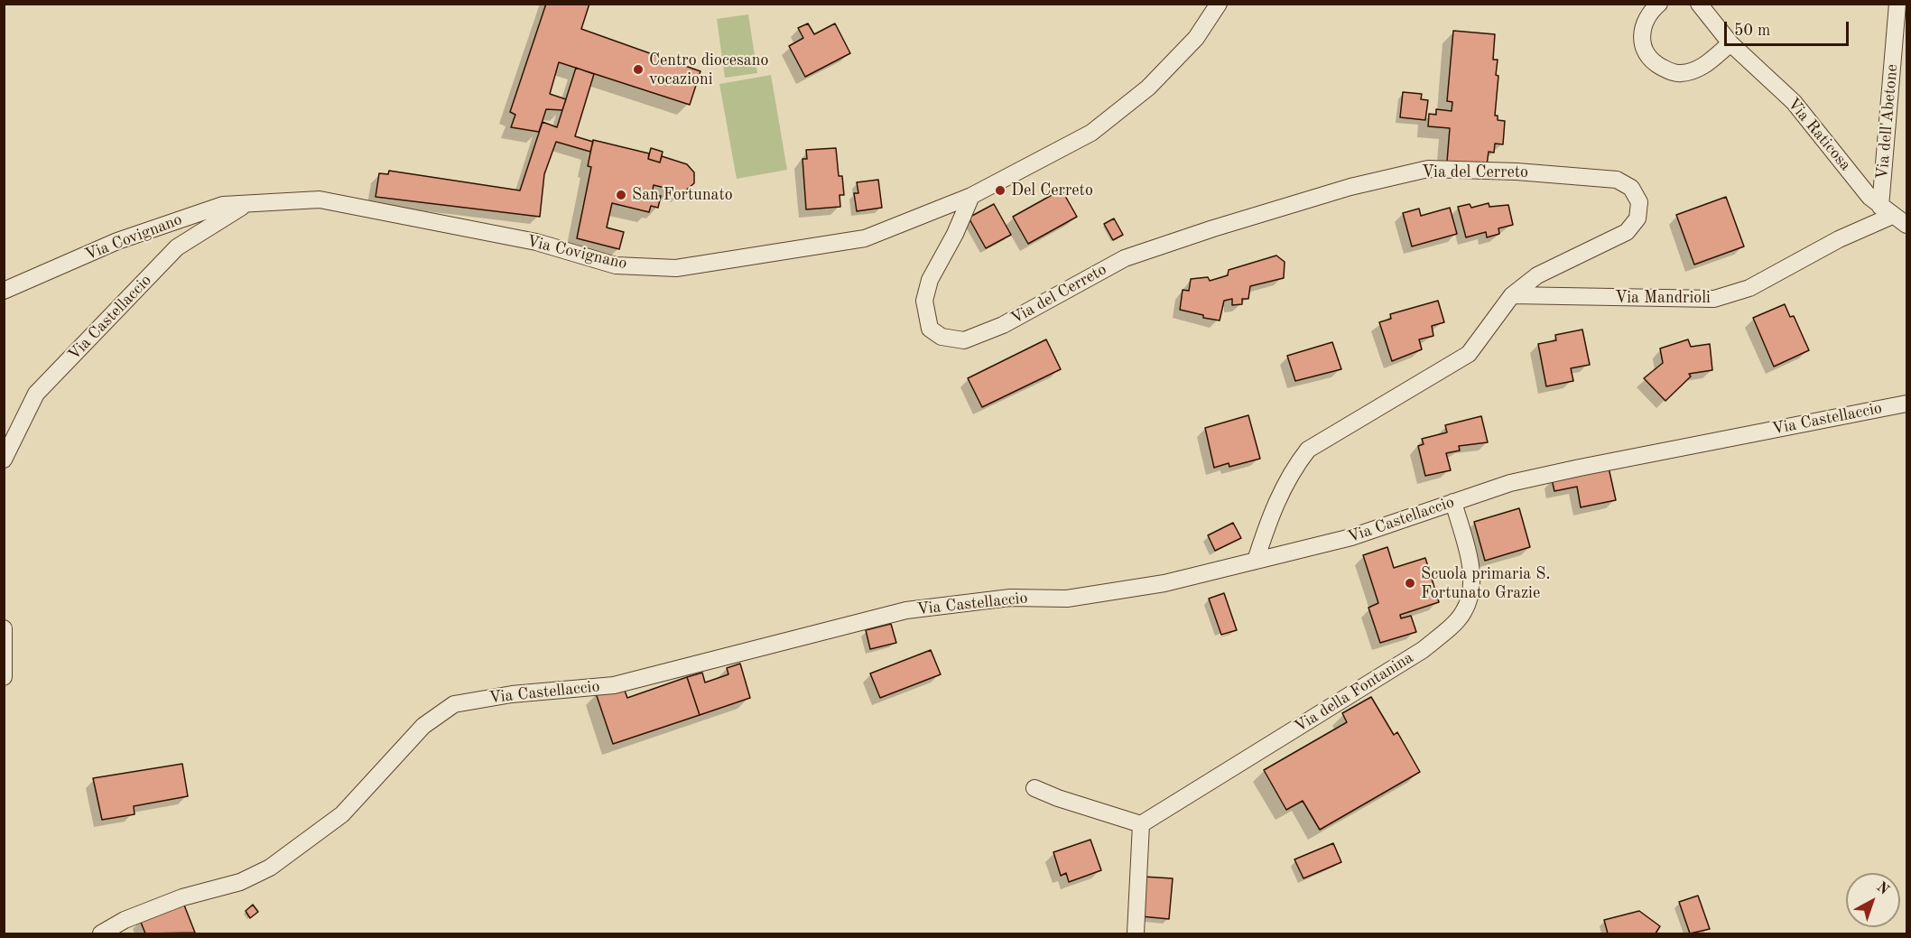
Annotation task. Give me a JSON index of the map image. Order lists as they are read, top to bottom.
{
  "streets": {
    "street": [
      "Via dell'Abetone",
      "Via Raticosa",
      "Via del Cerreto",
      "Via Covignano",
      "Via Mandrioli",
      "Via Castellaccio",
      "Via della Fontanina"
    ]
  },
  "crossings": [
    ["Via dell'Abetone", "Via Raticosa"],
    ["Via dell'Abetone", "Via Mandrioli"],
    ["Via Raticosa", "Via Mandrioli"],
    ["Via del Cerreto", "Via Covignano"],
    ["Via del Cerreto", "Via Mandrioli"],
    ["Via del Cerreto", "Via Castellaccio"],
    ["Via Covignano", "Via Castellaccio"],
    ["Via Castellaccio", "Via della Fontanina"]
  ],
  "places": [
    "Centro diocesano vocazioni",
    "Del Cerreto",
    "San Fortunato",
    "Scuola primaria S. Fortunato Grazie"
  ],
  "scale_bar": "50 m",
  "north": "top right"
}
